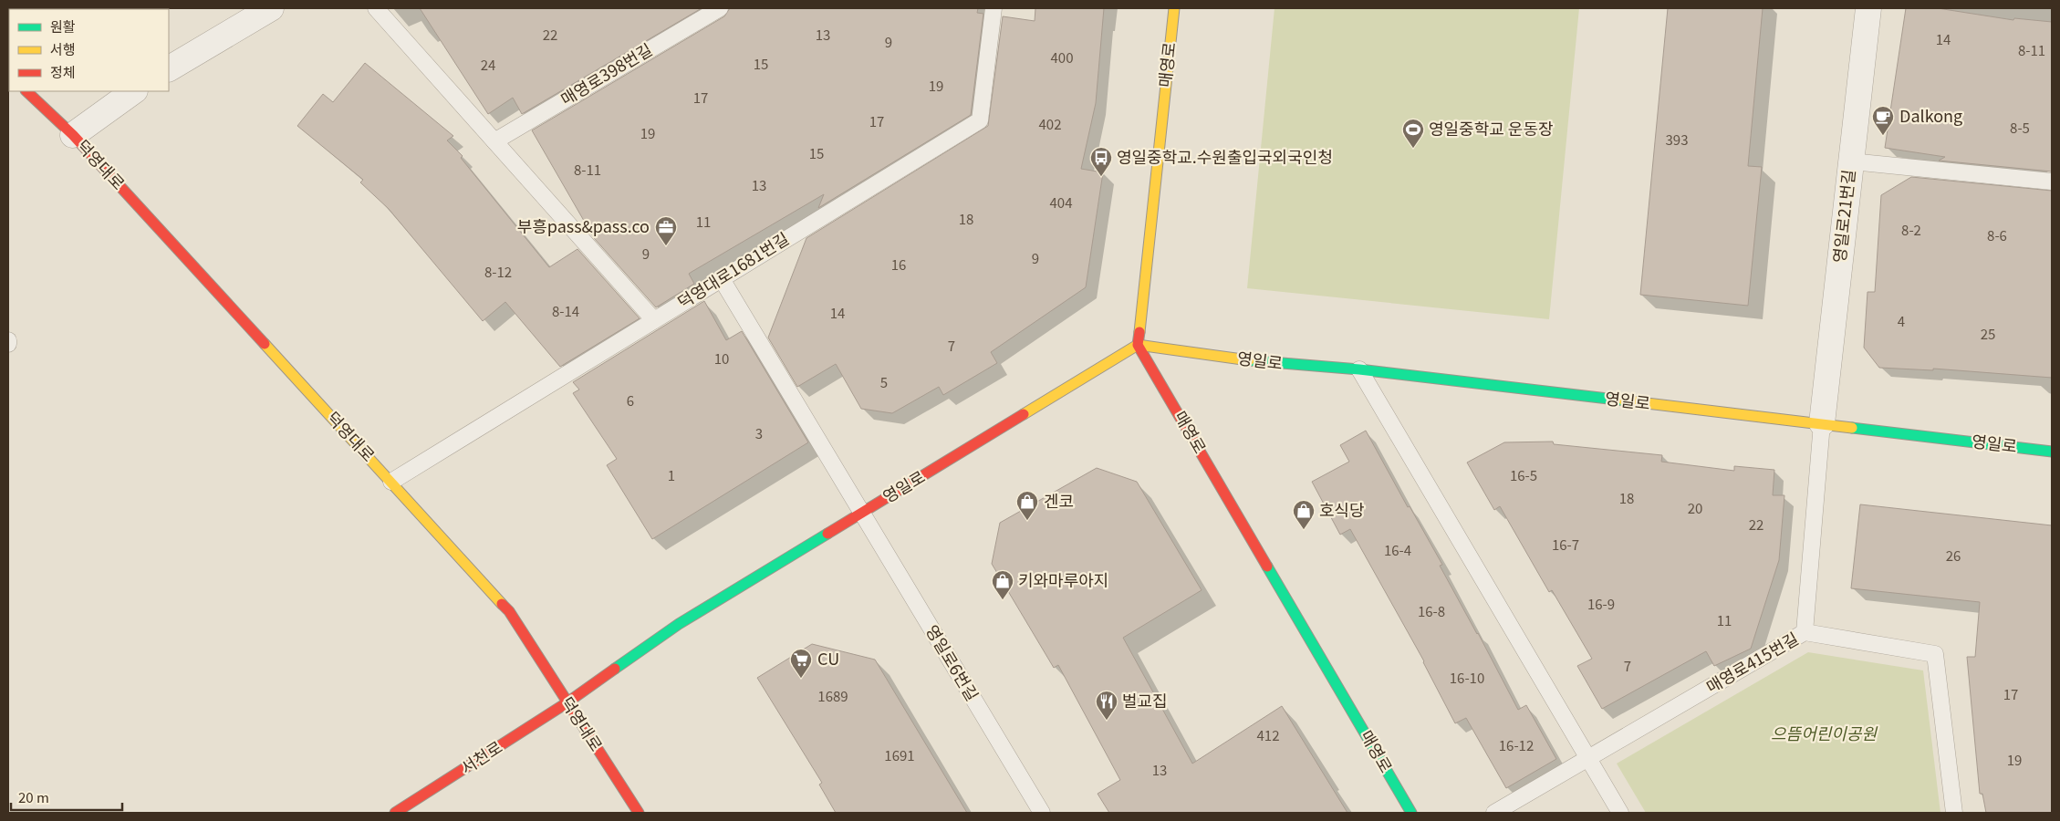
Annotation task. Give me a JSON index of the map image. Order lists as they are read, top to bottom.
{
  "streets": {
    "street": [
      "매영로",
      "덕영대로",
      "영일로21번길",
      "영일로",
      "서천로"
    ],
    "lane": [
      "매영로398번길",
      "덕영대로1681번길",
      "영일로6번길",
      "매영로415번길"
    ]
  },
  "crossings": [
    ["매영로", "영일로"],
    ["덕영대로", "덕영대로1681번길"],
    ["덕영대로", "영일로"],
    ["덕영대로", "서천로"],
    ["영일로21번길", "영일로"],
    ["덕영대로1681번길", "영일로6번길"],
    ["영일로", "영일로6번길"],
    ["영일로", "서천로"]
  ],
  "parks": ["으뜸어린이공원"],
  "places": {
    "cafe": ["Dalkong"],
    "sports": ["영일중학교 운동장"],
    "bus stop": ["영일중학교.수원출입국외국인청"],
    "office": ["부흥pass&pass.co"],
    "shop": ["겐코", "호식당", "키와마루아지"],
    "supermarket": ["CU"],
    "restaurant": ["벌교집"]
  },
  "house_numbers": [
    "22",
    "13",
    "14",
    "9",
    "8-11",
    "400",
    "15",
    "24",
    "19",
    "17",
    "17",
    "402",
    "8-5",
    "19",
    "393",
    "15",
    "8-11",
    "13",
    "404",
    "18",
    "11",
    "8-2",
    "8-6",
    "9",
    "9",
    "16",
    "8-12",
    "8-14",
    "14",
    "4",
    "25",
    "7",
    "10",
    "5",
    "6",
    "3",
    "1",
    "16-5",
    "18",
    "20",
    "22",
    "16-7",
    "16-4",
    "26",
    "16-9",
    "16-8",
    "11",
    "7",
    "16-10",
    "17",
    "1689",
    "412",
    "16-12",
    "1691",
    "19",
    "13"
  ],
  "legend": ["원활", "서행", "정체"],
  "scale_bar": "20 m"
}
